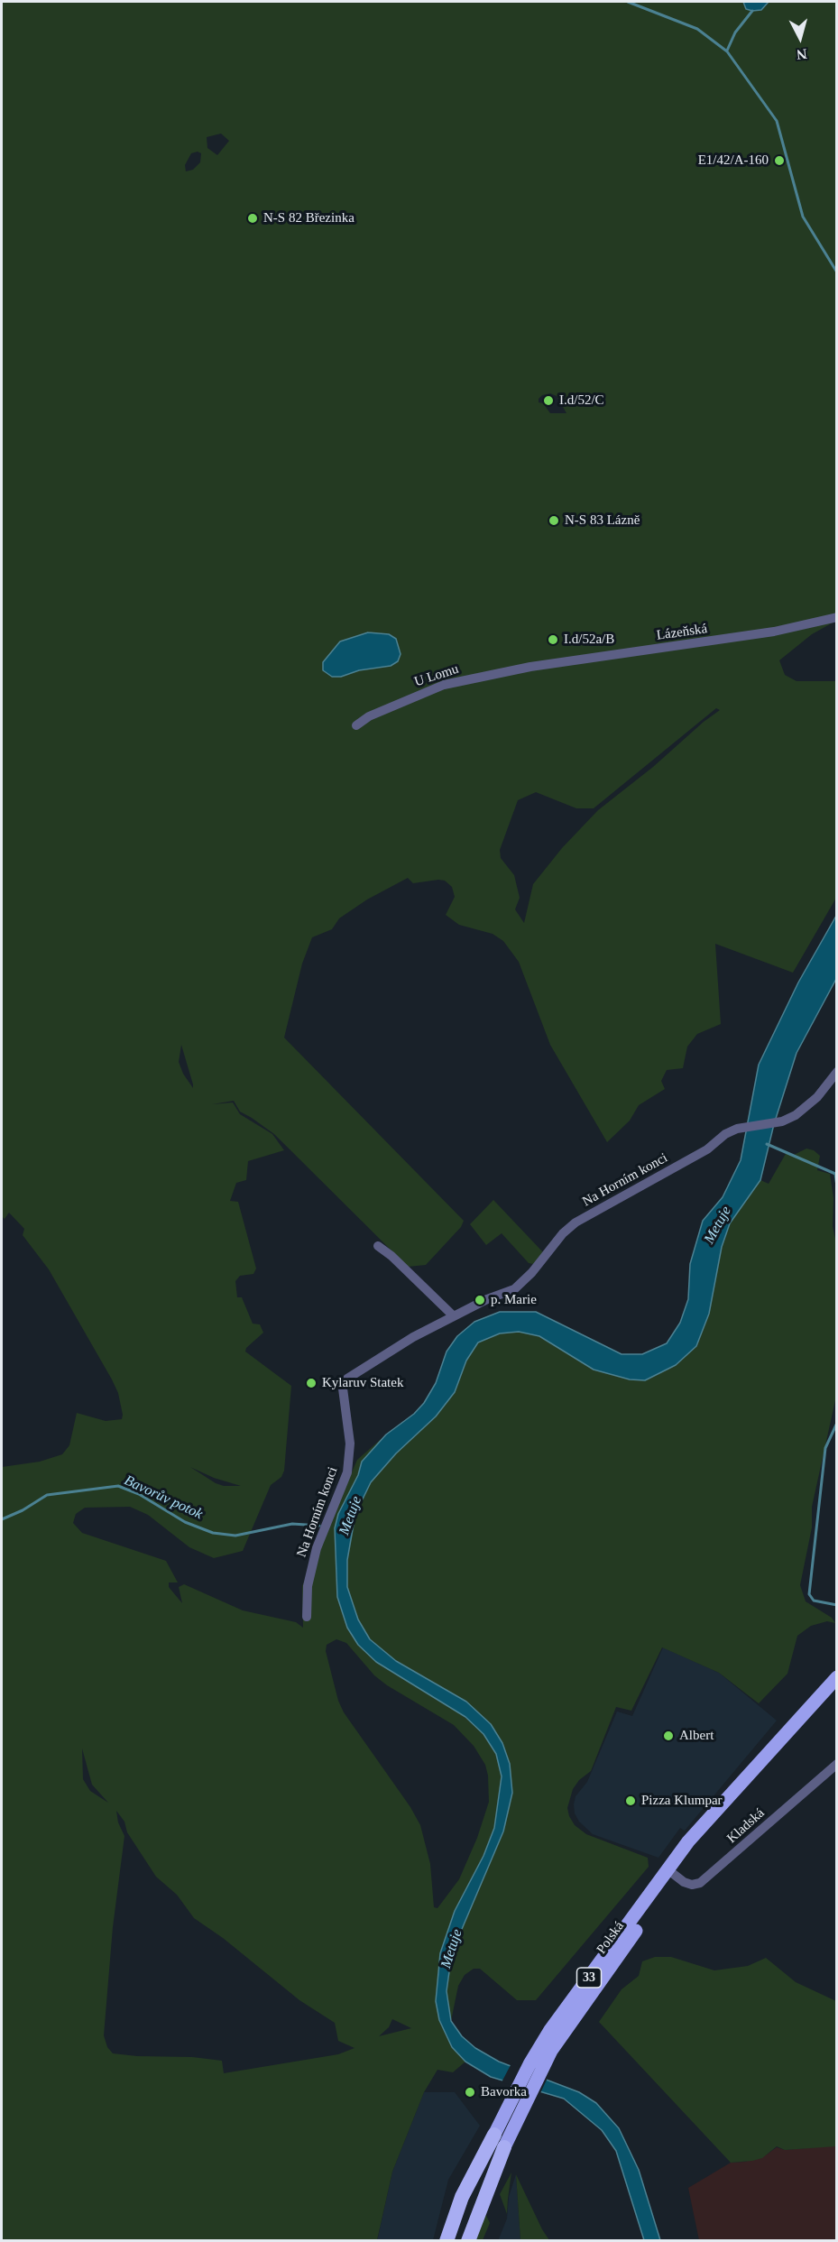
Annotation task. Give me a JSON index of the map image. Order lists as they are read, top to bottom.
{
  "streets": {
    "main road": ["Polská", "33"],
    "street": [
      "Lázeňská",
      "U Lomu",
      "Na Horním konci",
      "Kladská"
    ]
  },
  "crossings": [
    ["Lázeňská", "U Lomu"],
    ["Kladská", "Polská"]
  ],
  "water": ["Metuje", "Bavorův potok"],
  "places": [
    "E1/42/A-160",
    "N-S 82 Březinka",
    "I.d/52/C",
    "N-S 83 Lázně",
    "I.d/52a/B",
    "p. Marie",
    "Kylaruv Statek",
    "Albert",
    "Pizza Klumpar",
    "Bavorka"
  ],
  "north": "bottom"
}
